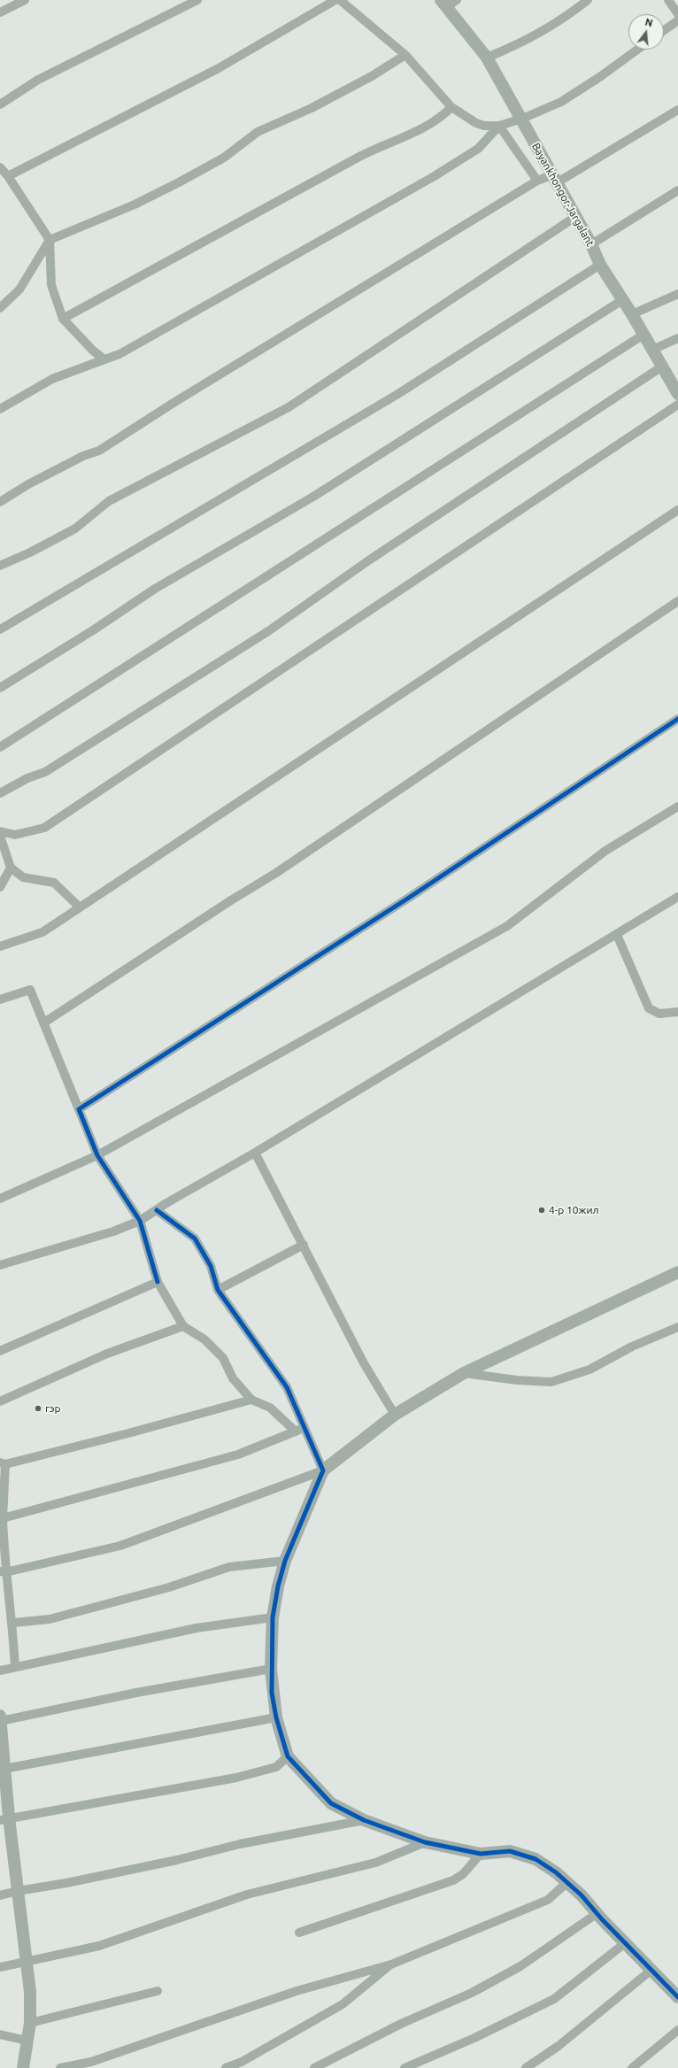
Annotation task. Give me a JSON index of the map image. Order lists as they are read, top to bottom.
{
  "streets": {
    "street": ["Bayankhongor-Jargalant"]
  },
  "places": ["4-р 10жил", "гэр"],
  "north": "top"
}
